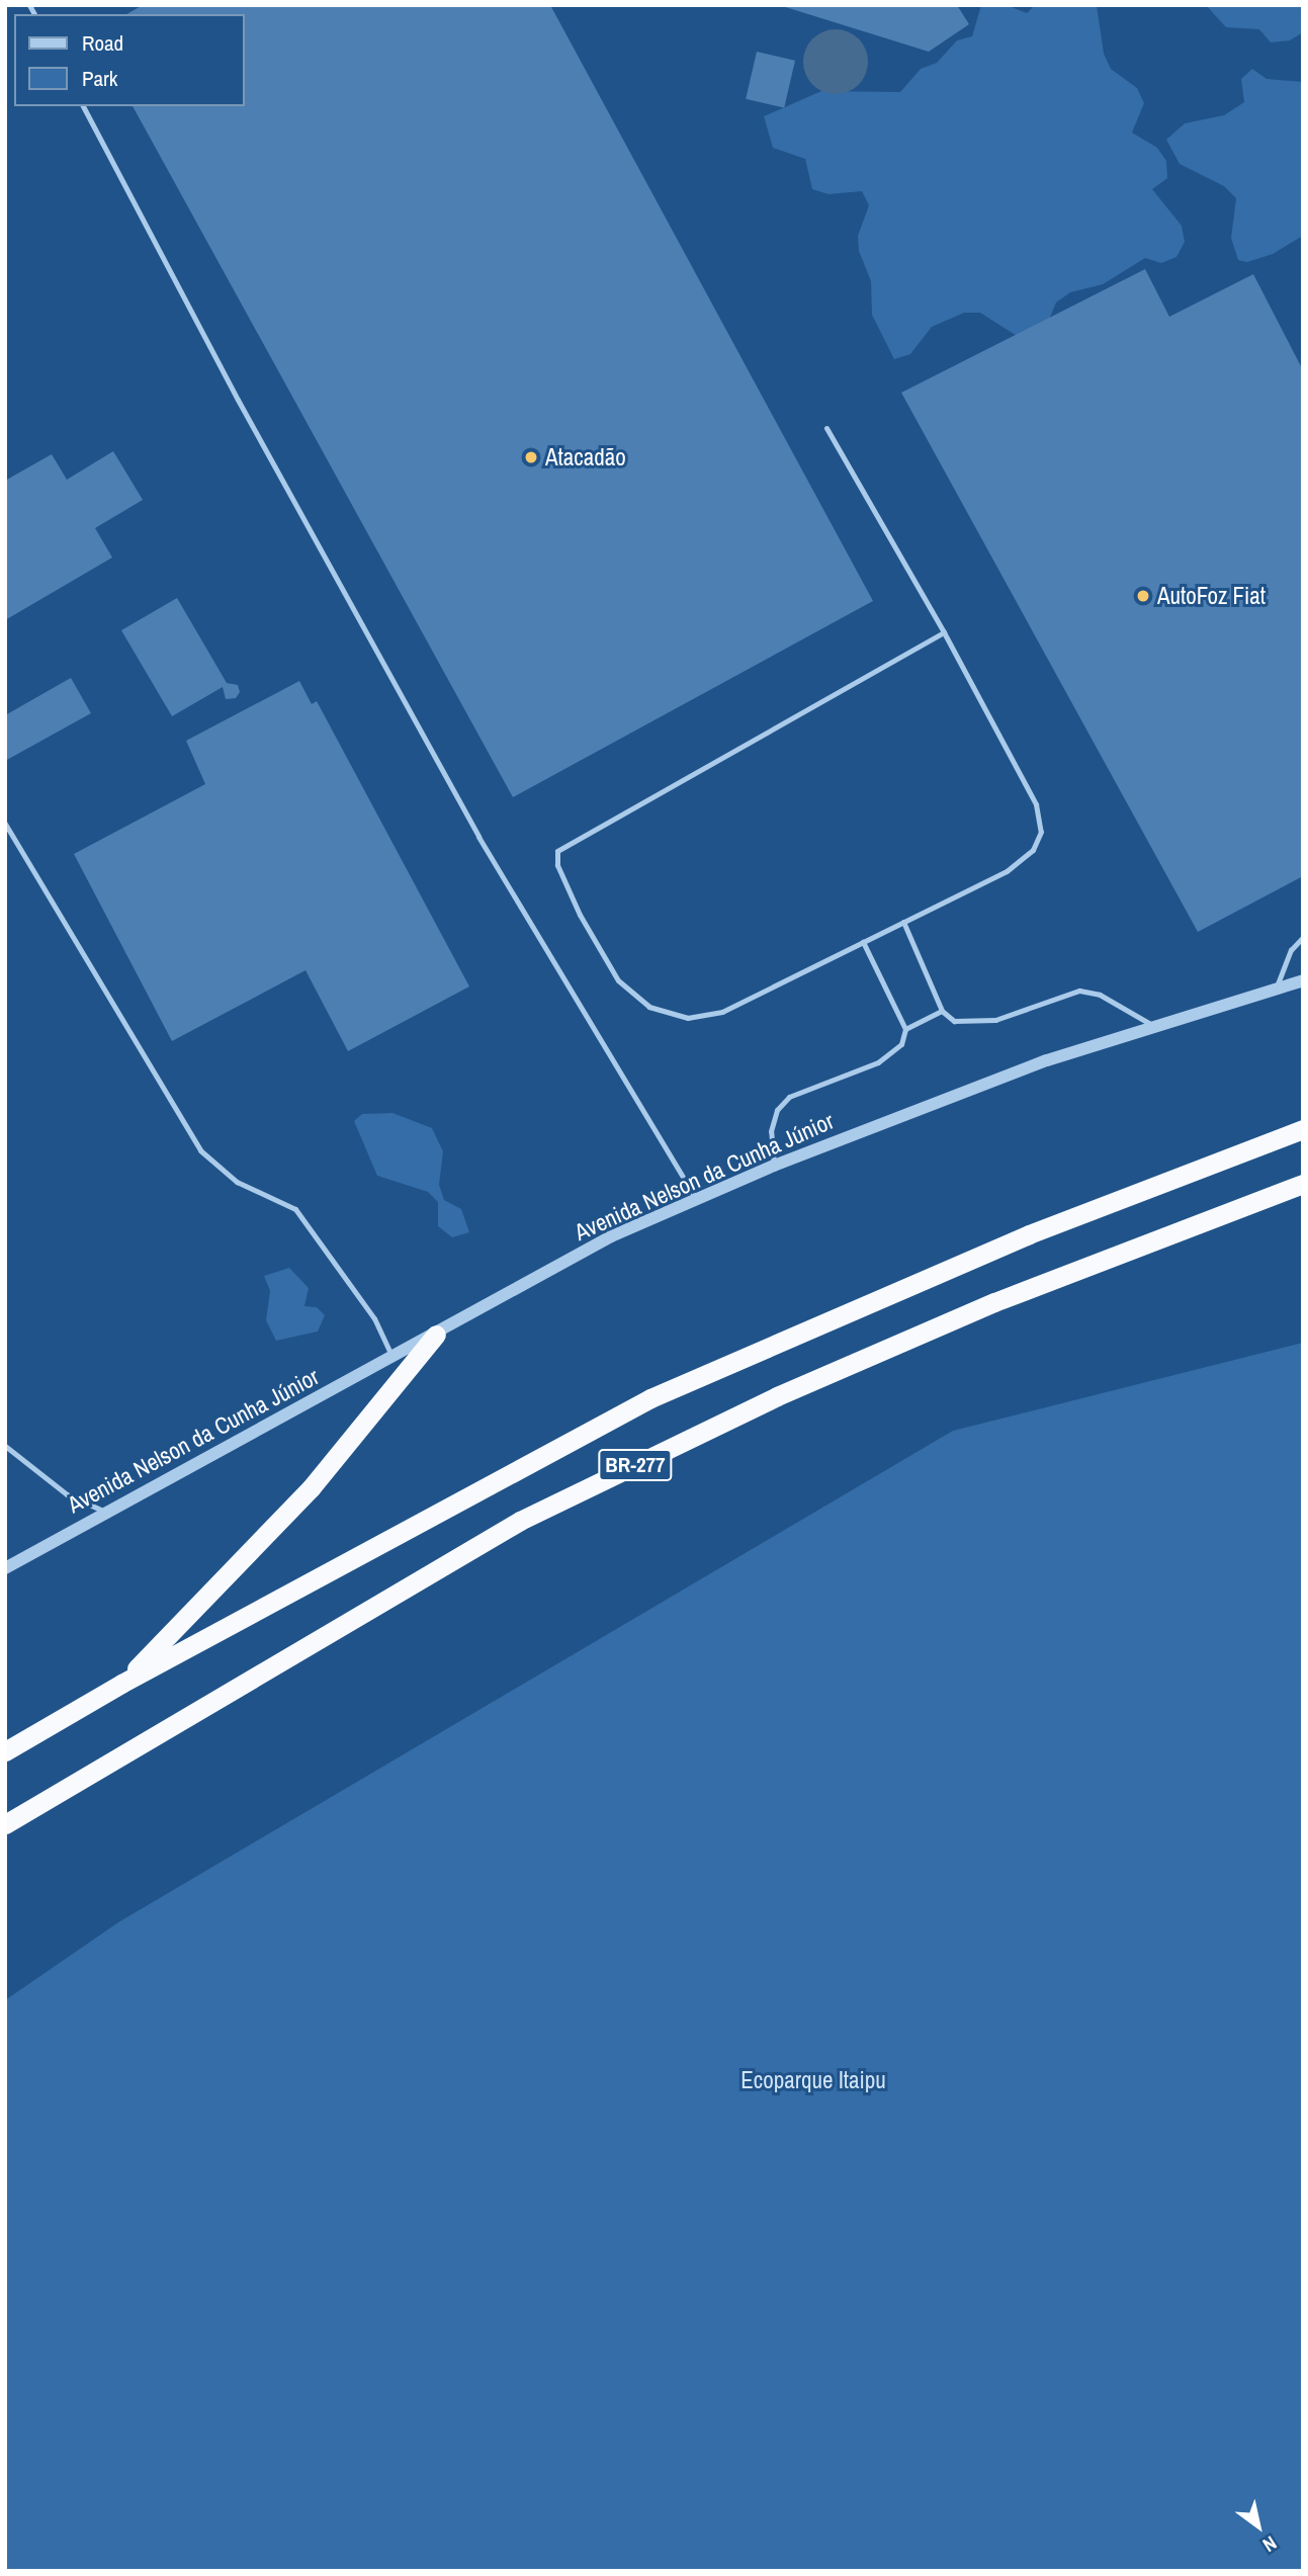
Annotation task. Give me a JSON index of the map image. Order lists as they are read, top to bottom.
{
  "streets": {
    "highway": ["BR-277"],
    "street": ["Avenida Nelson da Cunha Júnior"]
  },
  "parks": ["Ecoparque Itaipu"],
  "places": ["Atacadão", "AutoFoz Fiat"],
  "legend": ["Road", "Park"],
  "north": "bottom right"
}
